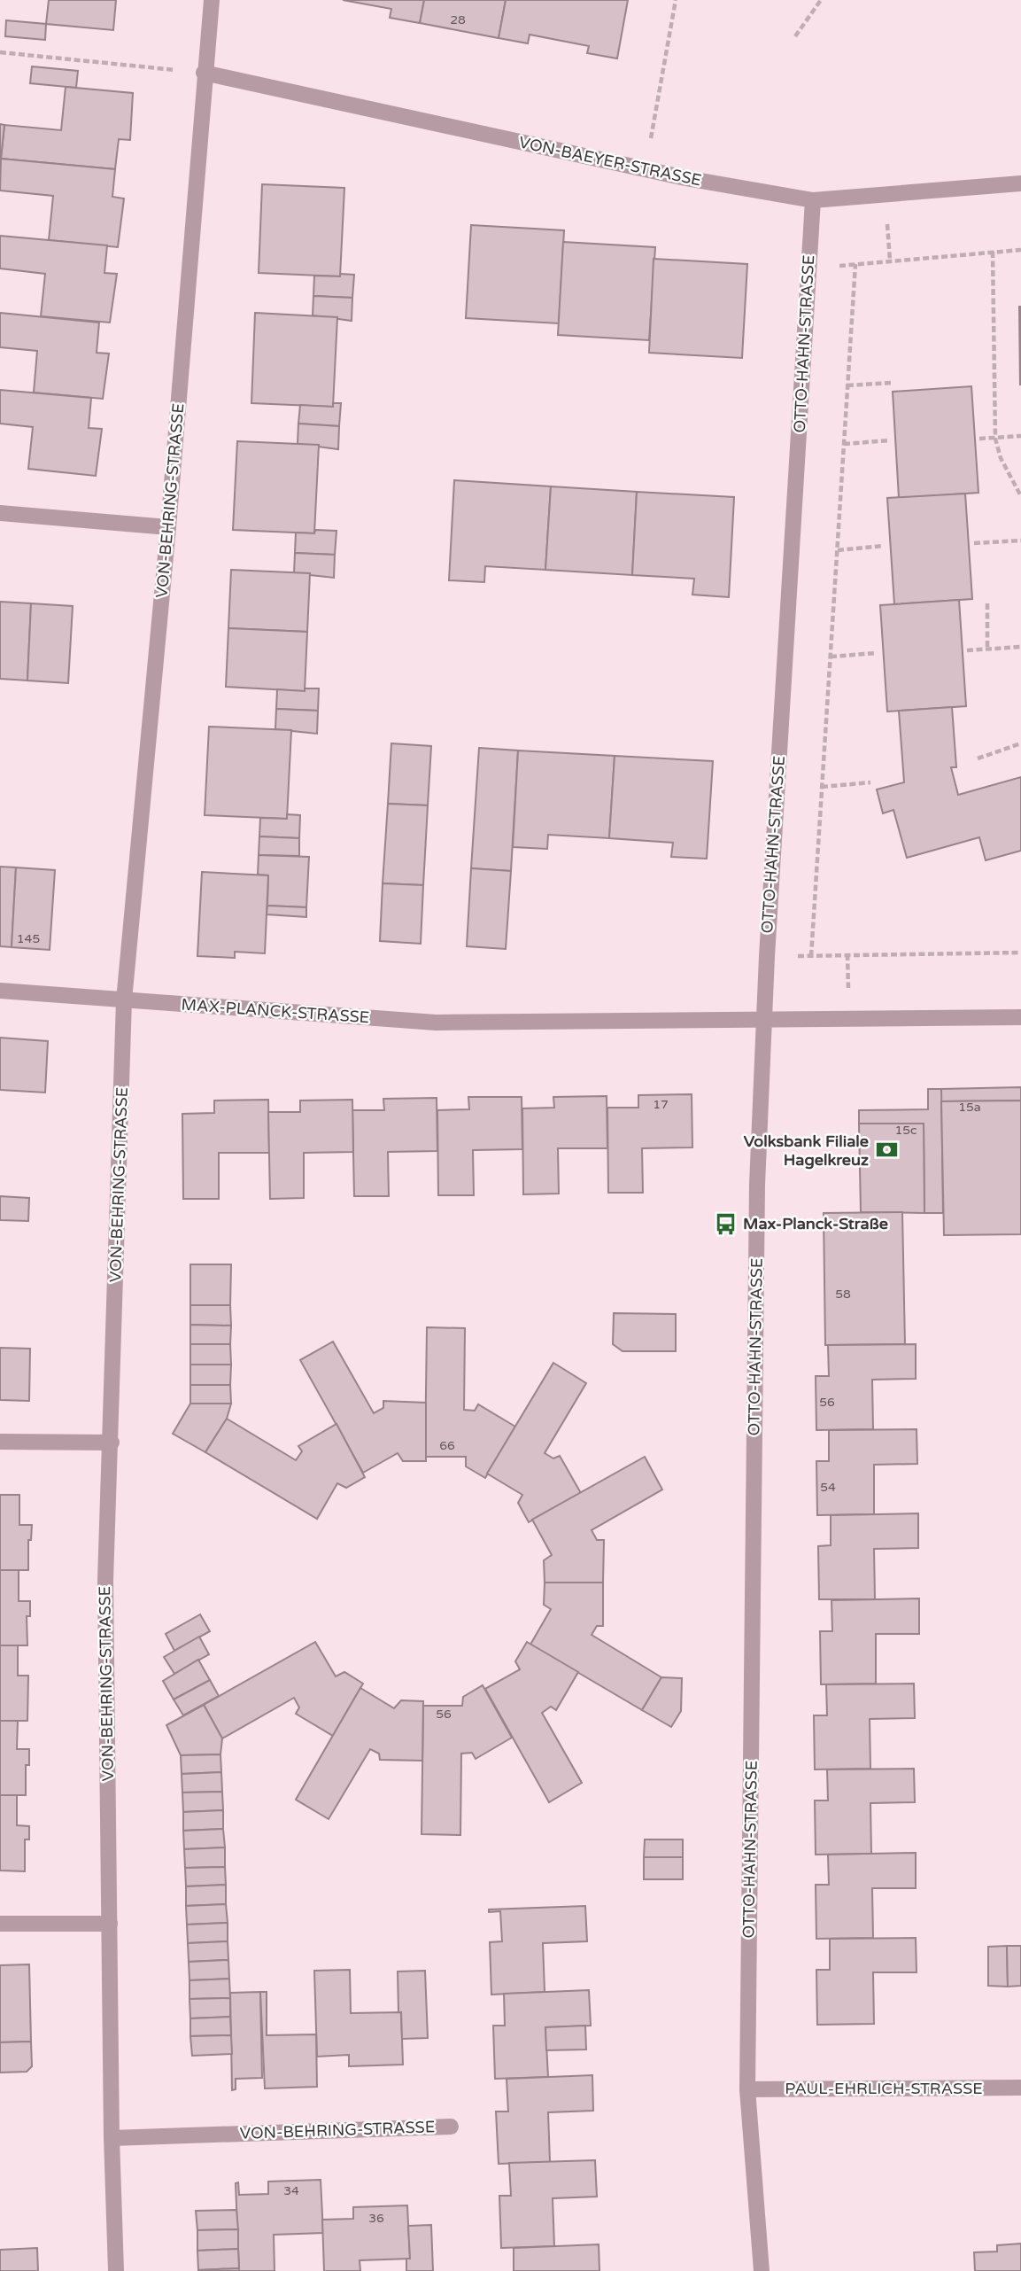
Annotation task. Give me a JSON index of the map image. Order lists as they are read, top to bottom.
{
  "streets": {
    "street": [
      "VON-BAEYER-STRASSE",
      "OTTO-HAHN-STRASSE",
      "VON-BEHRING-STRASSE",
      "MAX-PLANCK-STRASSE",
      "PAUL-EHRLICH-STRASSE"
    ]
  },
  "crossings": [
    ["VON-BAEYER-STRASSE", "OTTO-HAHN-STRASSE"],
    ["VON-BAEYER-STRASSE", "VON-BEHRING-STRASSE"],
    ["OTTO-HAHN-STRASSE", "MAX-PLANCK-STRASSE"],
    ["OTTO-HAHN-STRASSE", "PAUL-EHRLICH-STRASSE"],
    ["VON-BEHRING-STRASSE", "MAX-PLANCK-STRASSE"]
  ],
  "places": {
    "bank": ["Volksbank Filiale Hagelkreuz"],
    "bus stop": ["Max-Planck-Straße"]
  },
  "house_numbers": [
    "28",
    "145",
    "17",
    "15a",
    "15c",
    "58",
    "56",
    "66",
    "54",
    "56",
    "34",
    "36"
  ]
}
